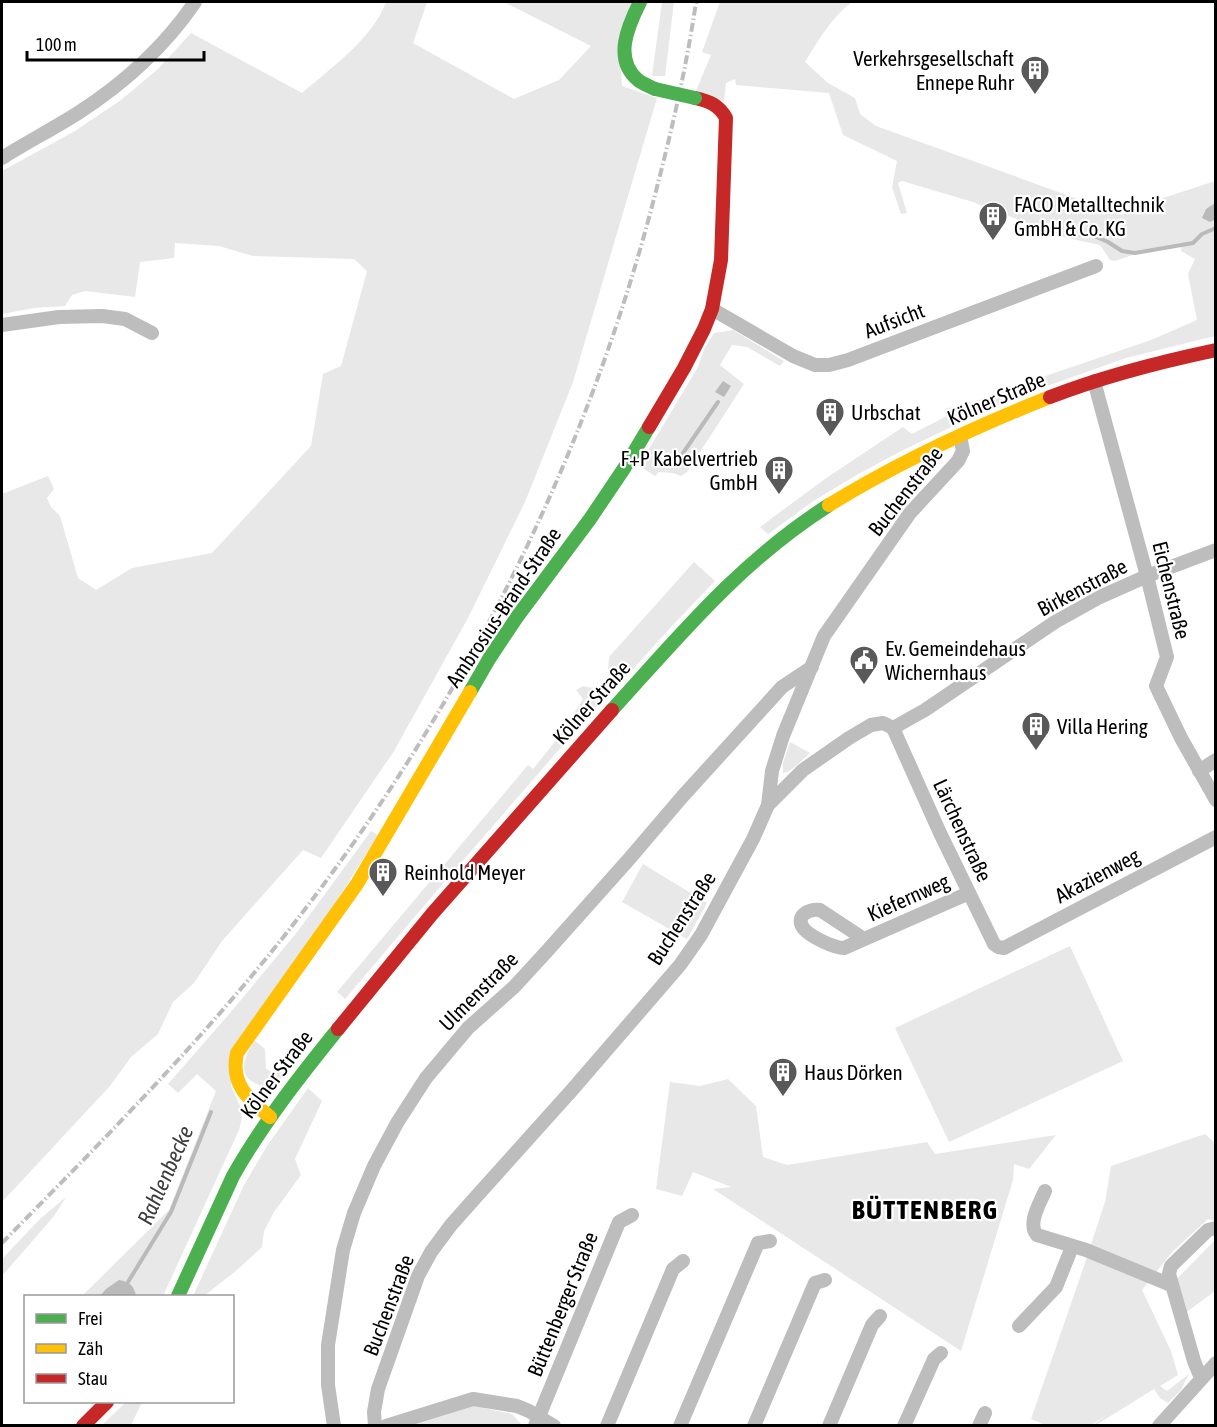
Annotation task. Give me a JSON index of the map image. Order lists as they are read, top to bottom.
{
  "streets": {
    "main road": ["Kölner Straße", "Ambrosius-Brand-Straße"],
    "street": [
      "Aufsicht",
      "Buchenstraße",
      "Birkenstraße",
      "Eichenstraße",
      "Lärchenstraße",
      "Akazienweg",
      "Kiefernweg",
      "Ulmenstraße",
      "Büttenberger Straße"
    ]
  },
  "crossings": [
    ["Aufsicht", "Ambrosius-Brand-Straße"],
    ["Kölner Straße", "Buchenstraße"],
    ["Kölner Straße", "Eichenstraße"],
    ["Kölner Straße", "Ambrosius-Brand-Straße"],
    ["Buchenstraße", "Birkenstraße"],
    ["Buchenstraße", "Ulmenstraße"],
    ["Birkenstraße", "Eichenstraße"],
    ["Birkenstraße", "Lärchenstraße"],
    ["Lärchenstraße", "Akazienweg"],
    ["Lärchenstraße", "Kiefernweg"]
  ],
  "districts": ["BÜTTENBERG"],
  "water": ["Rahlenbecke"],
  "places": {
    "building": [
      "Verkehrsgesellschaft Ennepe Ruhr",
      "FACO Metalltechnik GmbH & Co. KG",
      "Urbschat",
      "F+P Kabelvertrieb GmbH",
      "Villa Hering",
      "Reinhold Meyer",
      "Haus Dörken"
    ],
    "public building": ["Ev. Gemeindehaus Wichernhaus"]
  },
  "legend": ["Frei", "Zäh", "Stau"],
  "scale_bar": "100 m"
}
